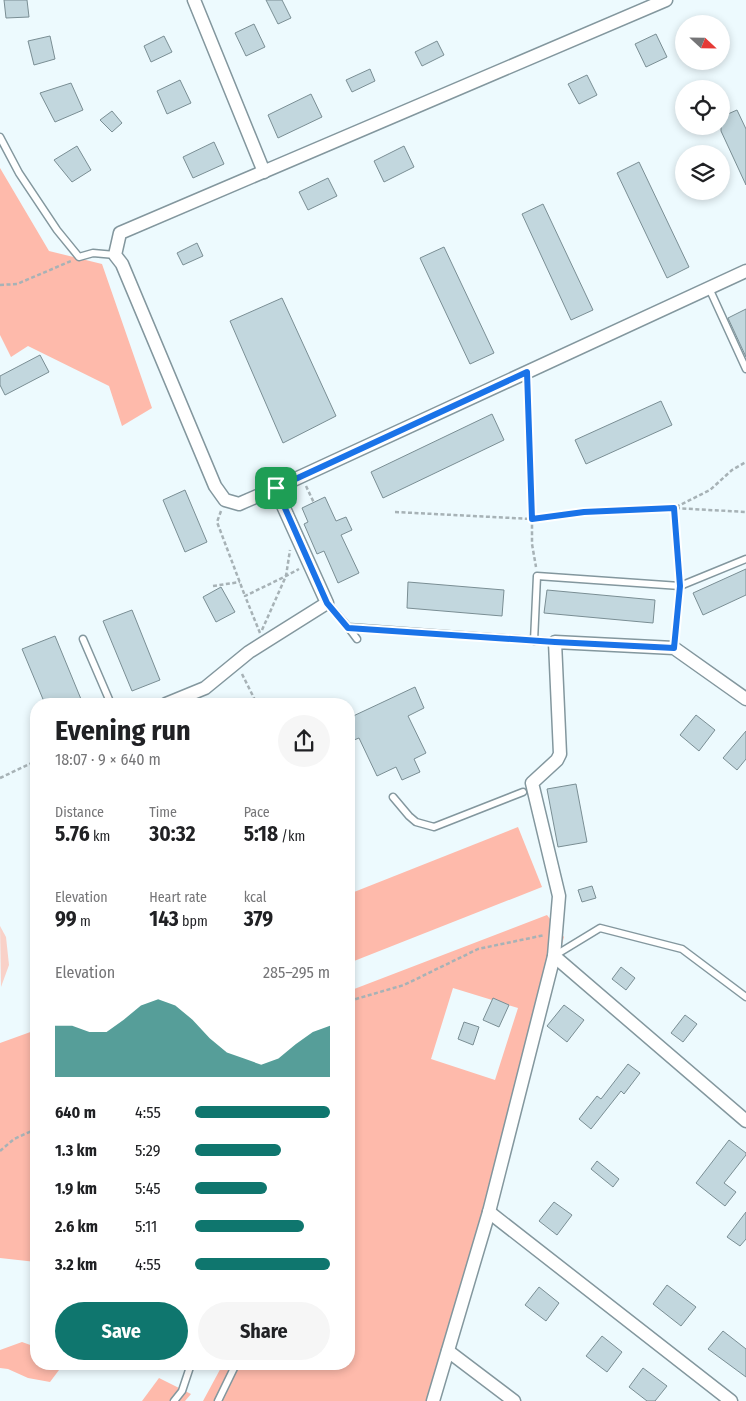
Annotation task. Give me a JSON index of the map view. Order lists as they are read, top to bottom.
{
  "north": "right",
  "page": {
    "heading": ["Evening run", "18:07 · 9 × 640 m"],
    "stats": [
      ["Distance", "5.76 km"],
      ["Time", "30:32"],
      ["Pace", "5:18 /km"],
      ["Elevation", "99 m"],
      ["Heart rate", "143 bpm"],
      ["kcal", "379"]
    ],
    "chart": ["Elevation", "285–295 m"],
    "list": [
      {
        "name": "640 m",
        "note": "4:55"
      },
      {
        "name": "1.3 km",
        "note": "5:29"
      },
      {
        "name": "1.9 km",
        "note": "5:45"
      },
      {
        "name": "2.6 km",
        "note": "5:11"
      },
      {
        "name": "3.2 km",
        "note": "4:55"
      }
    ],
    "buttons": ["Save", "Share"]
  }
}
